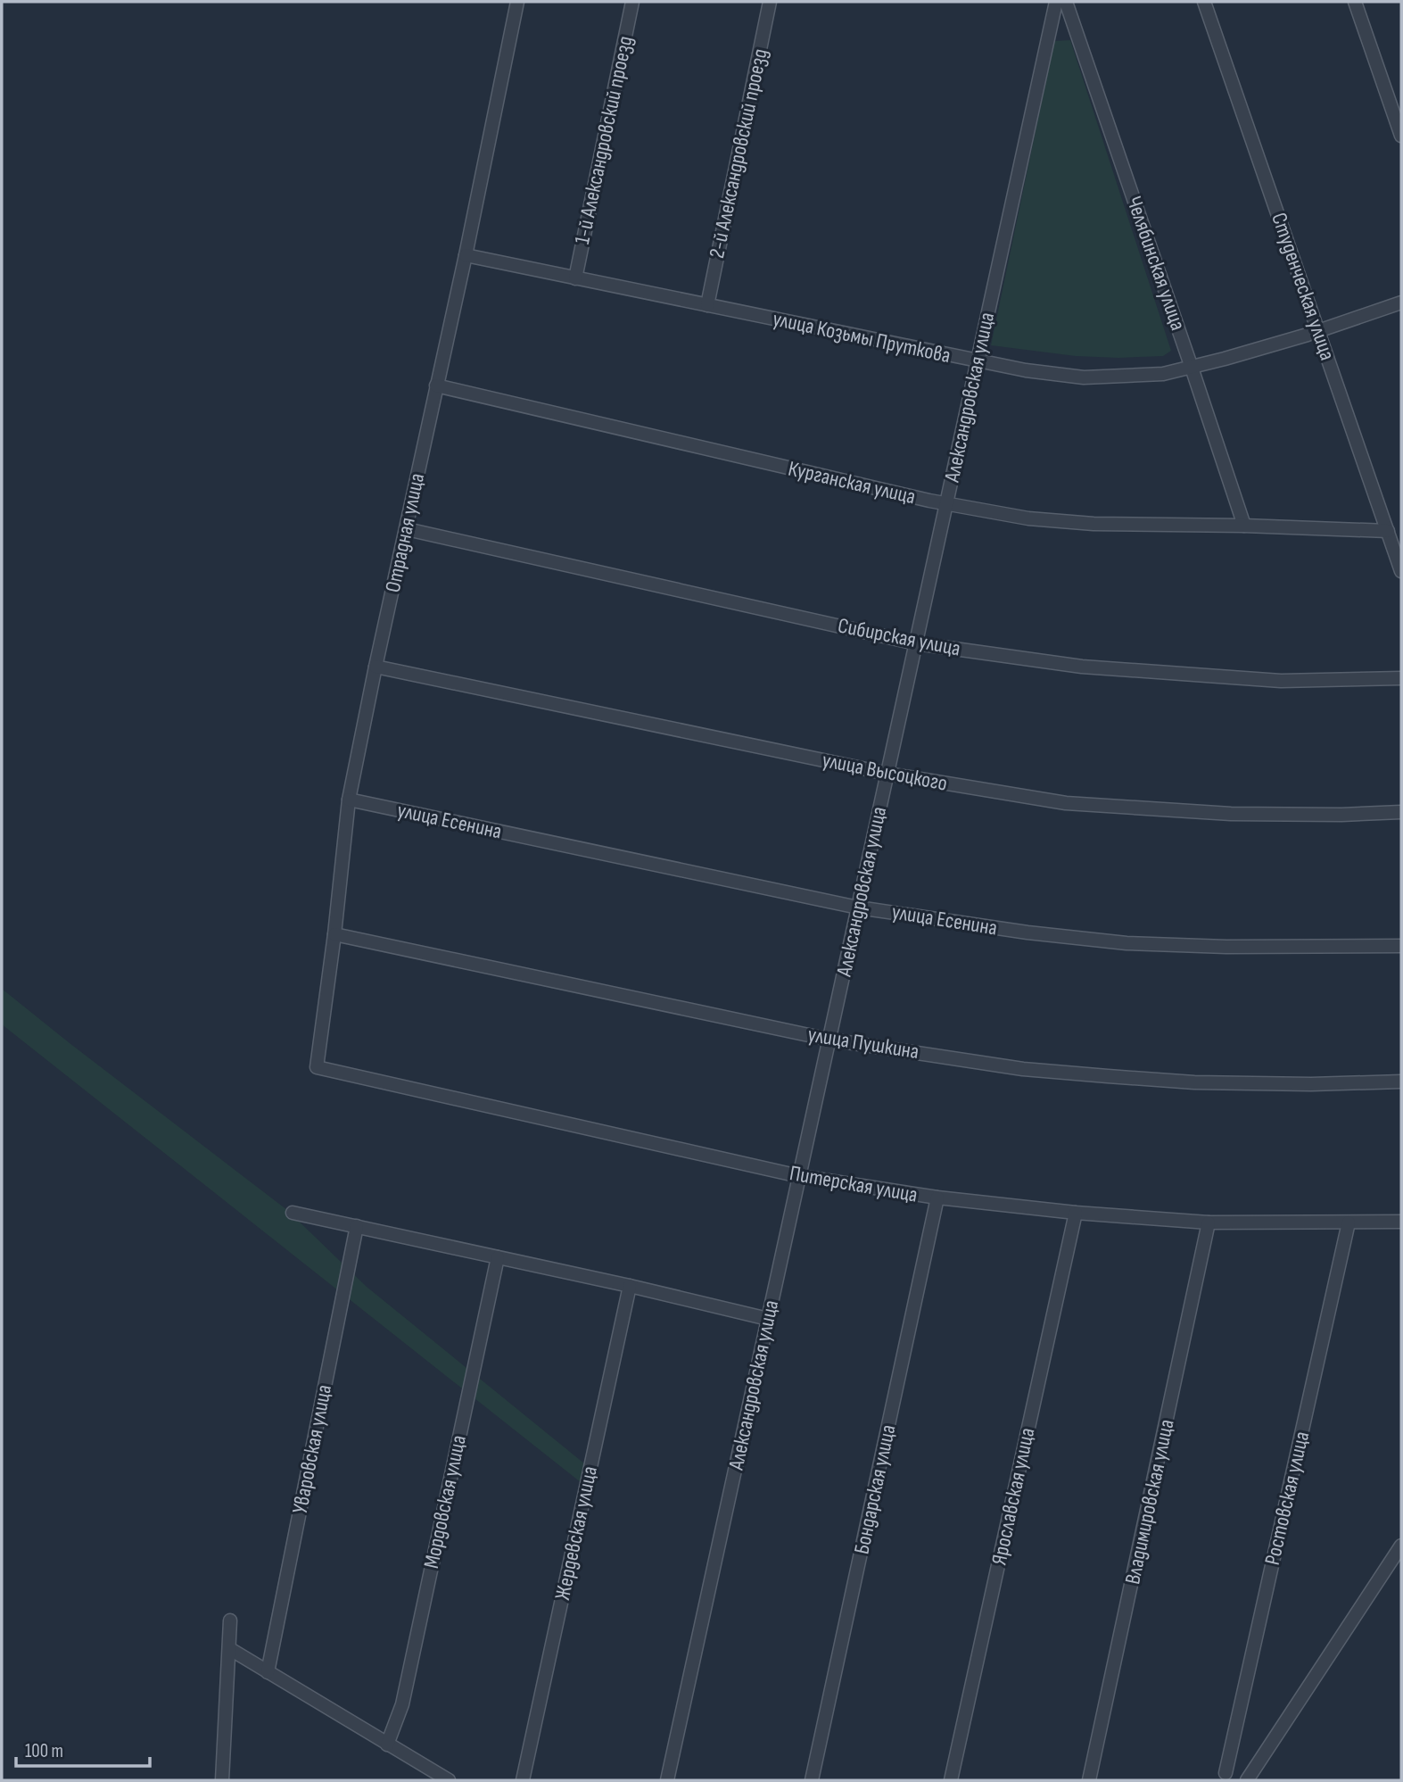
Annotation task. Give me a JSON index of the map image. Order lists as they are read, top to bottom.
{
  "streets": {
    "street": [
      "1-й Александровский проезд",
      "2-й Александровский проезд",
      "Челябинская улица",
      "Студенческая улица",
      "улица Козьмы Пруткова",
      "Александровская улица",
      "Курганская улица",
      "Отрадная улица",
      "Сибирская улица",
      "улица Высоцкого",
      "улица Есенина",
      "улица Пушкина",
      "Питерская улица",
      "Уваровская улица",
      "Бондарская улица",
      "Ярославская улица",
      "Ростовская улица",
      "Мордовская улица",
      "Владимировская улица",
      "Жердевская улица"
    ]
  },
  "crossings": [
    ["1-й Александровский проезд", "улица Козьмы Пруткова"],
    ["2-й Александровский проезд", "улица Козьмы Пруткова"],
    ["Челябинская улица", "улица Козьмы Пруткова"],
    ["Челябинская улица", "Курганская улица"],
    ["Студенческая улица", "улица Козьмы Пруткова"],
    ["Студенческая улица", "Курганская улица"],
    ["улица Козьмы Пруткова", "Александровская улица"],
    ["улица Козьмы Пруткова", "Отрадная улица"],
    ["Александровская улица", "Курганская улица"],
    ["Александровская улица", "Сибирская улица"],
    ["Александровская улица", "улица Высоцкого"],
    ["Александровская улица", "улица Есенина"],
    ["Александровская улица", "улица Пушкина"],
    ["Александровская улица", "Питерская улица"],
    ["Курганская улица", "Отрадная улица"],
    ["Отрадная улица", "Сибирская улица"],
    ["Отрадная улица", "улица Высоцкого"],
    ["Отрадная улица", "улица Есенина"],
    ["Отрадная улица", "улица Пушкина"],
    ["Отрадная улица", "Питерская улица"],
    ["Питерская улица", "Бондарская улица"],
    ["Питерская улица", "Ярославская улица"],
    ["Питерская улица", "Ростовская улица"],
    ["Питерская улица", "Владимировская улица"]
  ],
  "scale_bar": "100 m"
}
